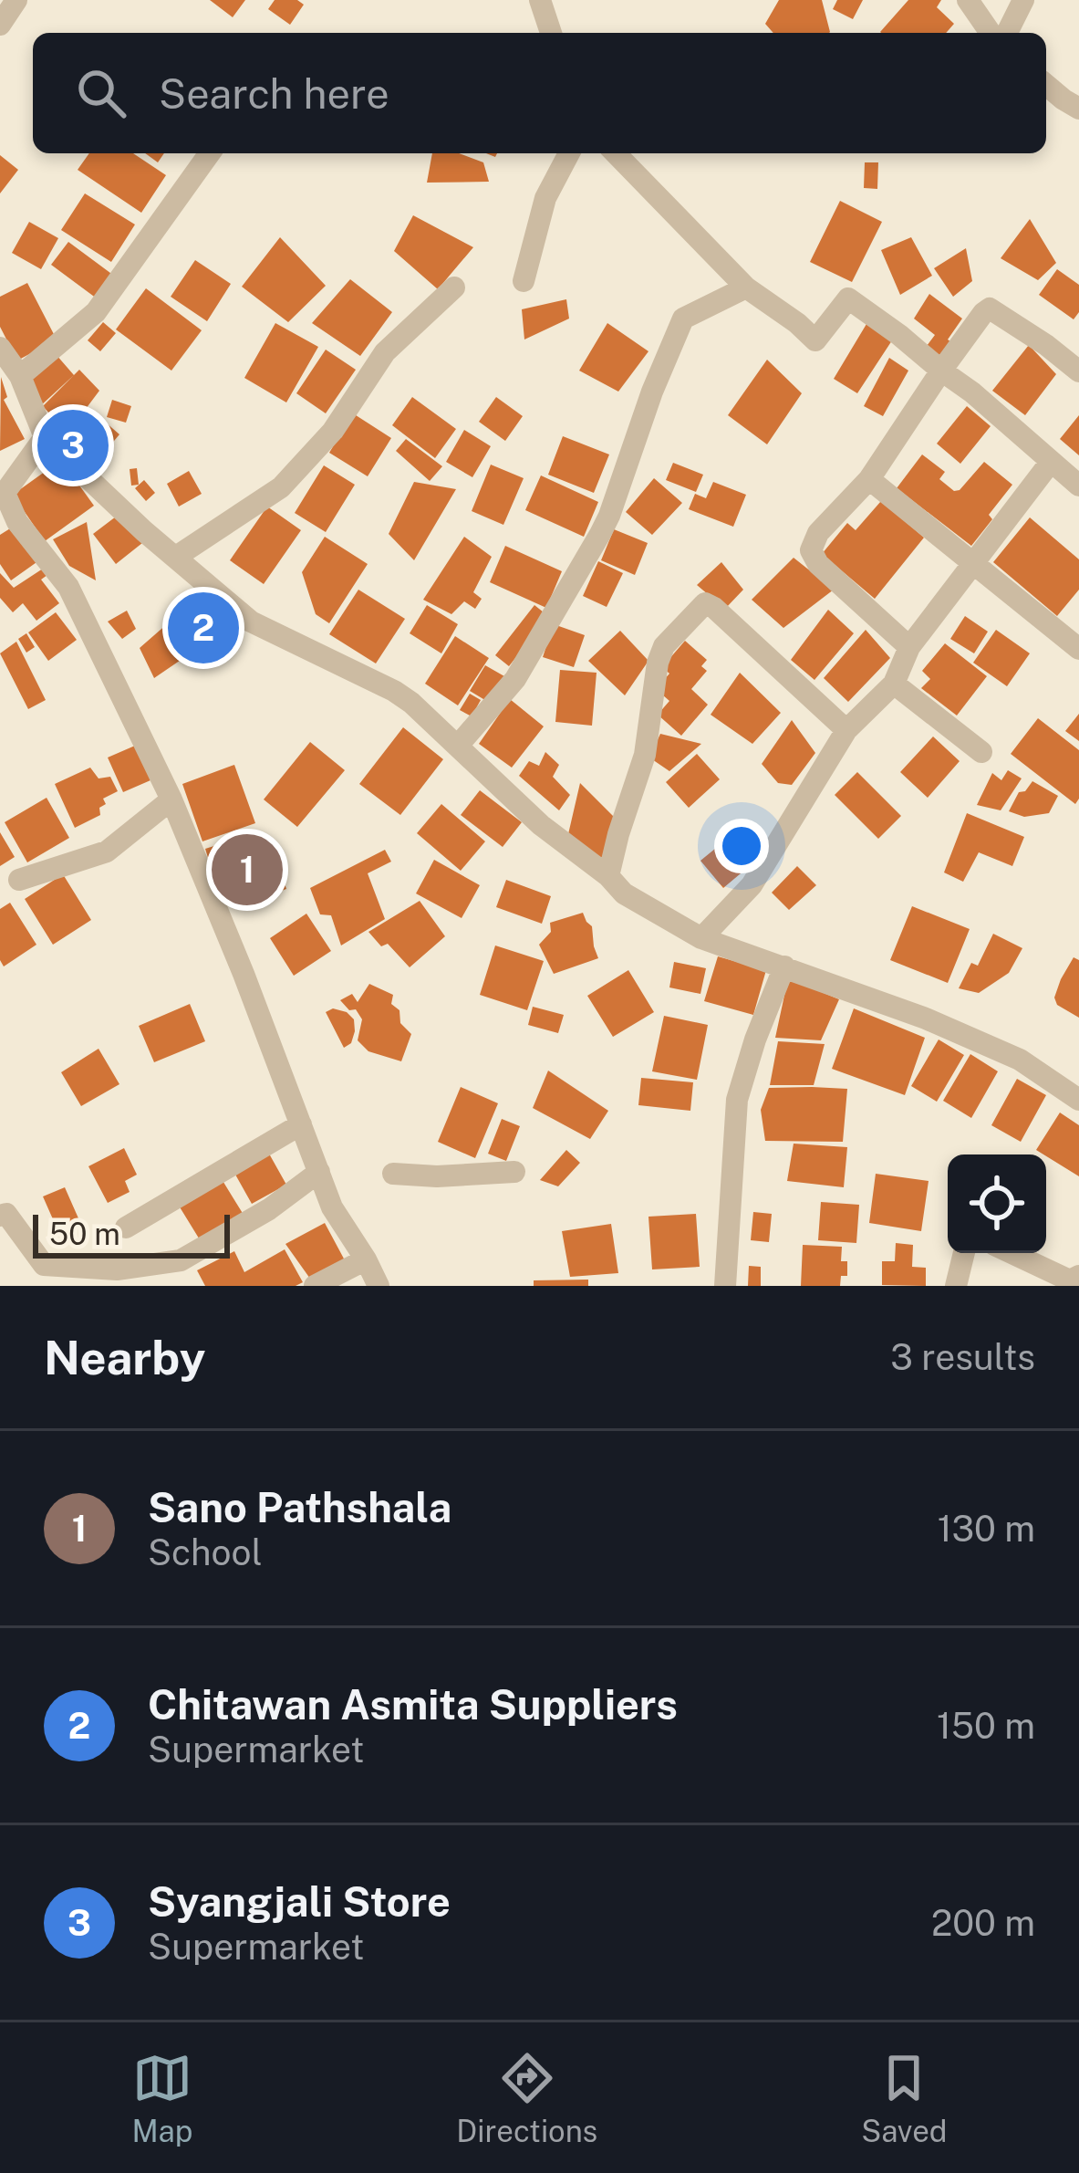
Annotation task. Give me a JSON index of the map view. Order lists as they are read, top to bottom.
{
  "scale_bar": "50 m",
  "page": {
    "search": "Search here",
    "pins": ["3", "2", "1"],
    "scale": "50 m",
    "heading": ["Nearby", "3 results"],
    "list": [
      {
        "mark": "1",
        "name": "Sano Pathshala",
        "note": "School",
        "value": "130 m"
      },
      {
        "mark": "2",
        "name": "Chitawan Asmita Suppliers",
        "note": "Supermarket",
        "value": "150 m"
      },
      {
        "mark": "3",
        "name": "Syangjali Store",
        "note": "Supermarket",
        "value": "200 m"
      }
    ],
    "nav": ["Map", "Directions", "Saved"]
  }
}
